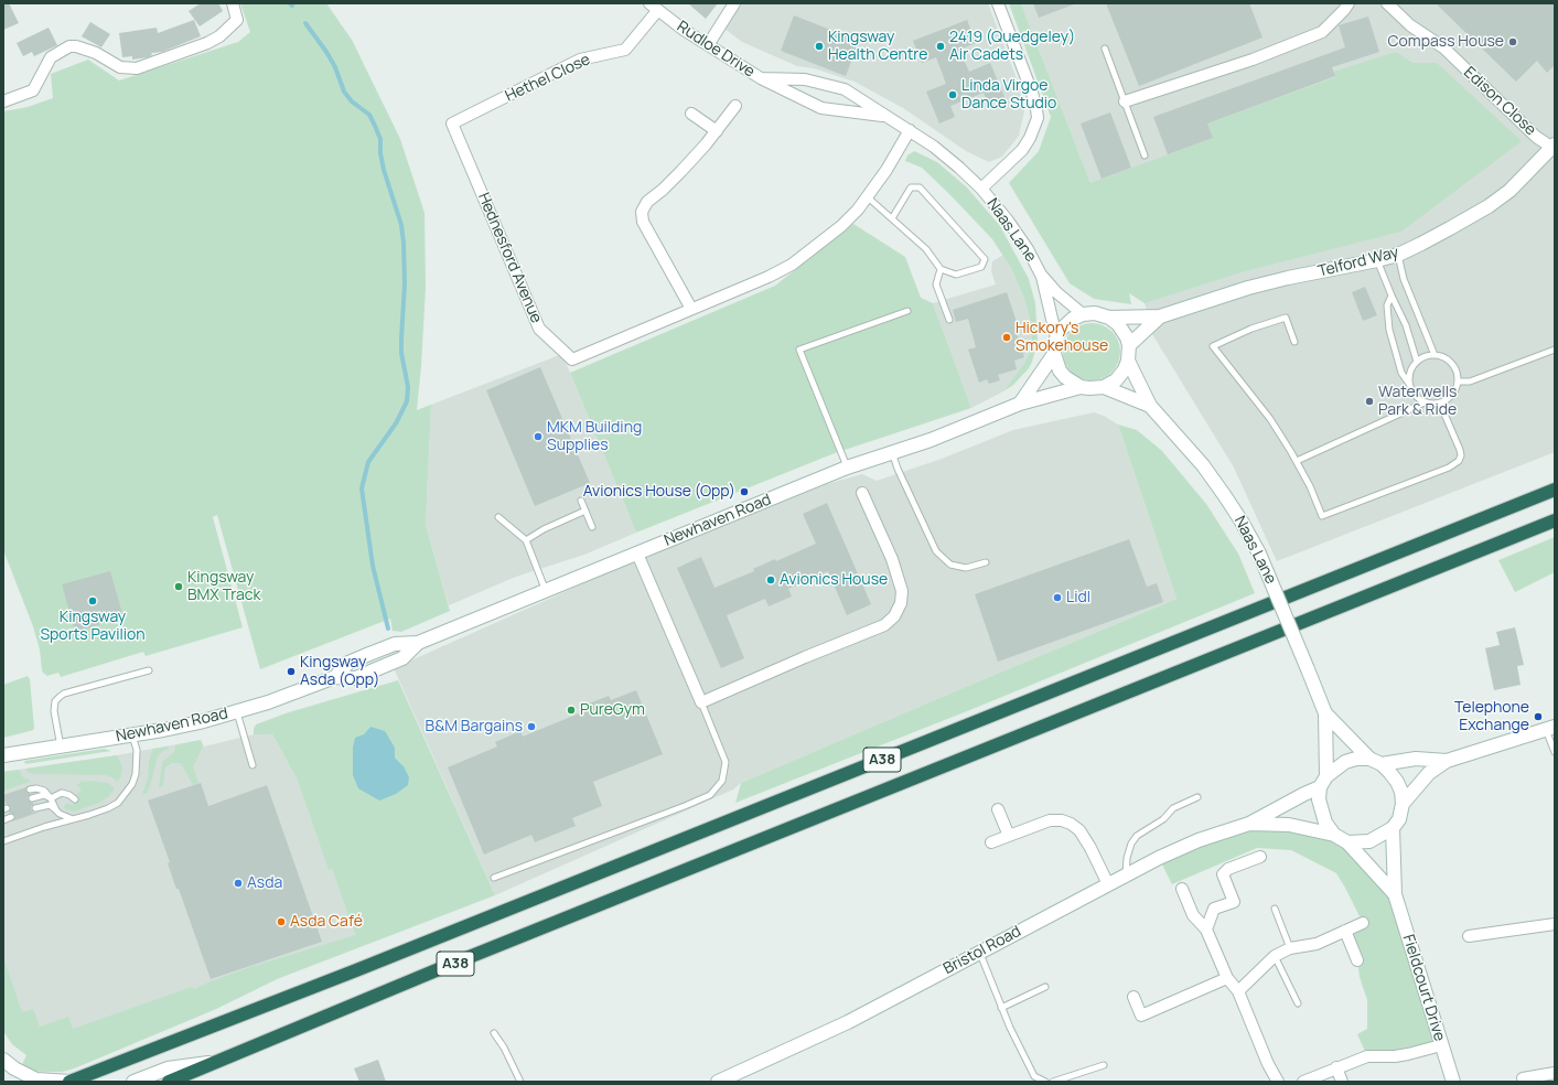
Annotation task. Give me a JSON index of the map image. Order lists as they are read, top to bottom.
{
  "streets": {
    "highway": ["A38"],
    "street": [
      "Rudloe Drive",
      "Hethel Close",
      "Edison Close",
      "Naas Lane",
      "Hednesford Avenue",
      "Telford Way",
      "Newhaven Road",
      "Bristol Road",
      "Fieldcourt Drive"
    ]
  },
  "crossings": [
    ["Rudloe Drive", "Hethel Close"],
    ["Rudloe Drive", "Naas Lane"],
    ["Rudloe Drive", "Hednesford Avenue"],
    ["Hethel Close", "Hednesford Avenue"],
    ["Edison Close", "Telford Way"],
    ["Naas Lane", "Telford Way"],
    ["Naas Lane", "Newhaven Road"],
    ["Naas Lane", "Bristol Road"],
    ["Naas Lane", "Fieldcourt Drive"],
    ["Telford Way", "Newhaven Road"],
    ["Bristol Road", "Fieldcourt Drive"]
  ],
  "places": [
    "Compass House",
    "Kingsway Health Centre",
    "2419 (Quedgeley) Air Cadets",
    "Linda Virgoe Dance Studio",
    "Hickory's Smokehouse",
    "Waterwells Park & Ride",
    "MKM Building Supplies",
    "Avionics House (Opp)",
    "Avionics House",
    "Kingsway BMX Track",
    "Lidl",
    "Kingsway Sports Pavilion",
    "Kingsway Asda (Opp)",
    "PureGym",
    "Telephone Exchange",
    "B&M Bargains",
    "Asda",
    "Asda Café"
  ]
}
